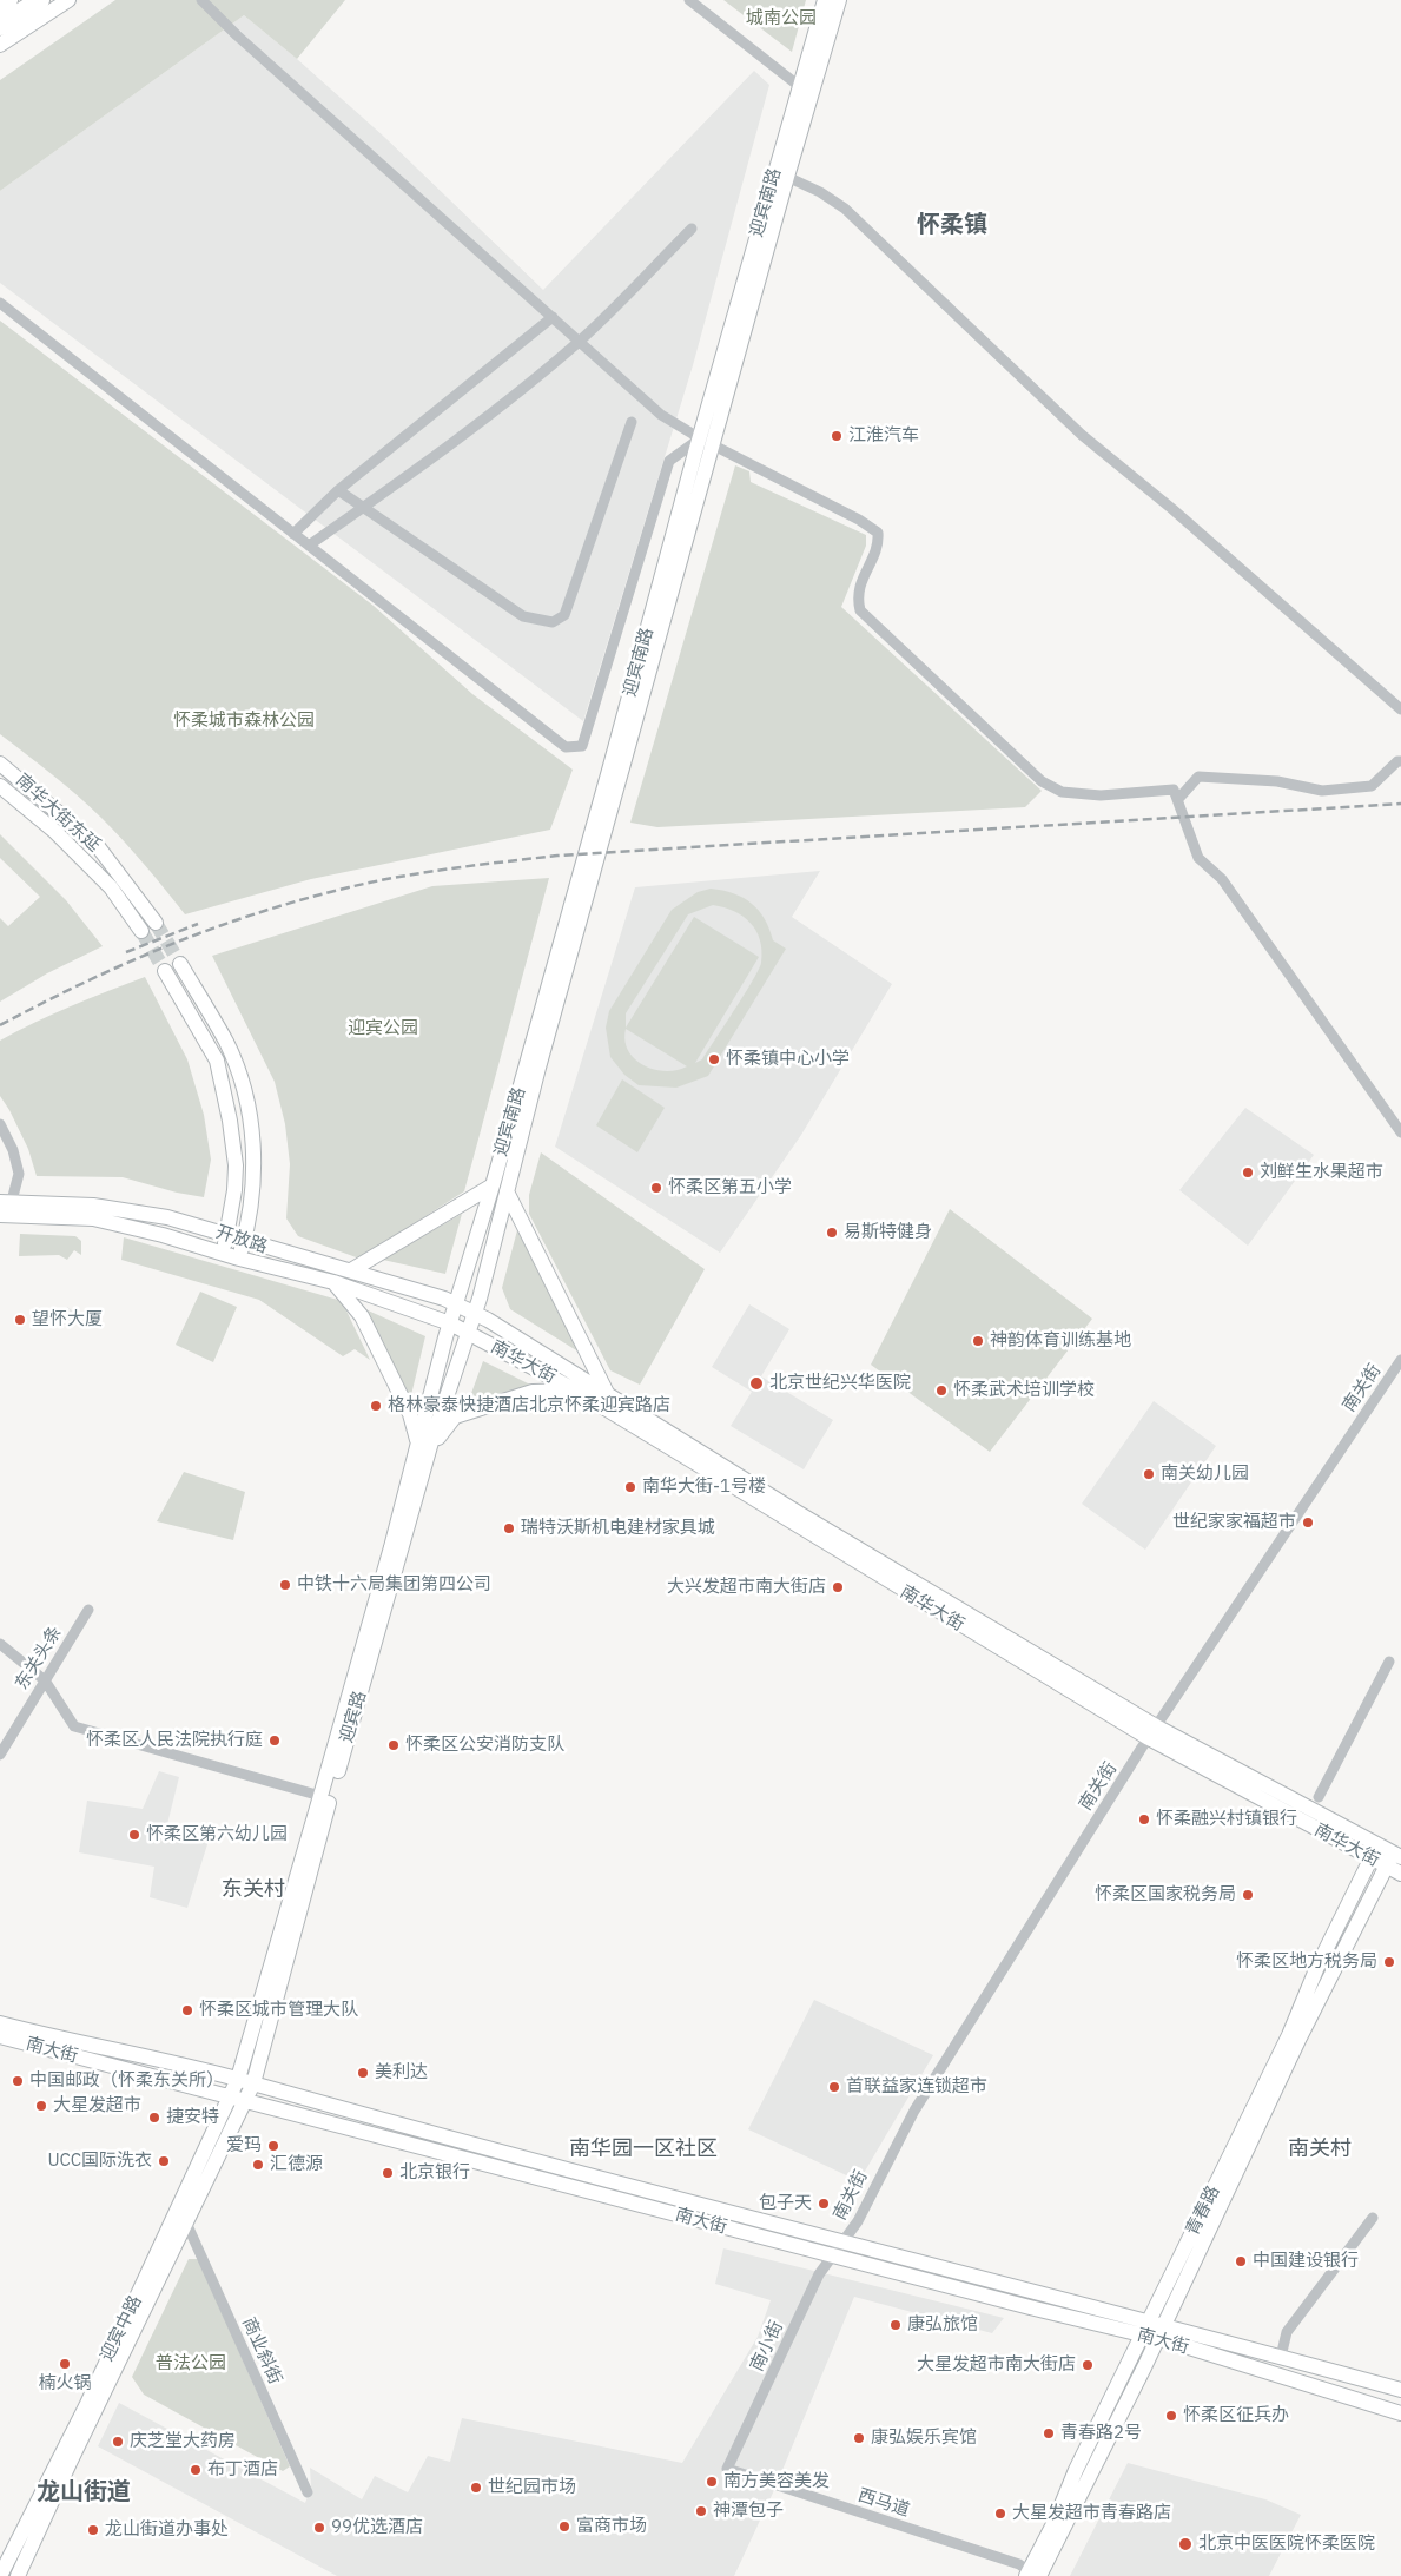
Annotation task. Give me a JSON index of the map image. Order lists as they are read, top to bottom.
{
  "streets": {
    "main road": [
      "迎宾南路",
      "南华大街东延",
      "开放路",
      "南华大街",
      "迎宾路",
      "南大街",
      "青春路",
      "迎宾中路"
    ],
    "street": [
      "南关街",
      "东关头条",
      "南小街",
      "商业斜街",
      "西马道"
    ]
  },
  "crossings": [
    ["迎宾南路", "开放路"],
    ["迎宾南路", "南华大街"],
    ["迎宾南路", "迎宾路"],
    ["开放路", "南华大街"],
    ["开放路", "迎宾路"],
    ["南华大街", "南关街"],
    ["南华大街", "迎宾路"],
    ["南华大街", "青春路"],
    ["南关街", "南大街"],
    ["南关街", "南小街"],
    ["迎宾路", "南大街"],
    ["迎宾路", "迎宾中路"],
    ["南大街", "青春路"],
    ["南大街", "迎宾中路"],
    ["南大街", "南小街"],
    ["青春路", "西马道"],
    ["迎宾中路", "商业斜街"],
    ["南小街", "西马道"]
  ],
  "districts": [
    "怀柔镇",
    "东关村",
    "南华园一区社区",
    "南关村",
    "龙山街道"
  ],
  "parks": [
    "城南公园",
    "怀柔城市森林公园",
    "迎宾公园",
    "普法公园"
  ],
  "places": [
    "江淮汽车",
    "怀柔镇中心小学",
    "刘鲜生水果超市",
    "怀柔区第五小学",
    "易斯特健身",
    "望怀大厦",
    "神韵体育训练基地",
    "北京世纪兴华医院",
    "怀柔武术培训学校",
    "格林豪泰快捷酒店北京怀柔迎宾路店",
    "南关幼儿园",
    "南华大街-1号楼",
    "世纪家家福超市",
    "瑞特沃斯机电建材家具城",
    "中铁十六局集团第四公司",
    "大兴发超市南大街店",
    "怀柔区人民法院执行庭",
    "怀柔区公安消防支队",
    "怀柔融兴村镇银行",
    "怀柔区第六幼儿园",
    "怀柔区国家税务局",
    "怀柔区地方税务局",
    "怀柔区城市管理大队",
    "美利达",
    "中国邮政（怀柔东关所）",
    "首联益家连锁超市",
    "大星发超市",
    "捷安特",
    "爱玛",
    "UCC国际洗衣",
    "汇德源",
    "北京银行",
    "包子天",
    "中国建设银行",
    "康弘旅馆",
    "楠火锅",
    "大星发超市南大街店",
    "怀柔区征兵办",
    "青春路2号",
    "康弘娱乐宾馆",
    "庆芝堂大药房",
    "布丁酒店",
    "南方美容美发",
    "世纪园市场",
    "神潭包子",
    "大星发超市青春路店",
    "富商市场",
    "99优选酒店",
    "龙山街道办事处",
    "北京中医医院怀柔医院"
  ]
}
